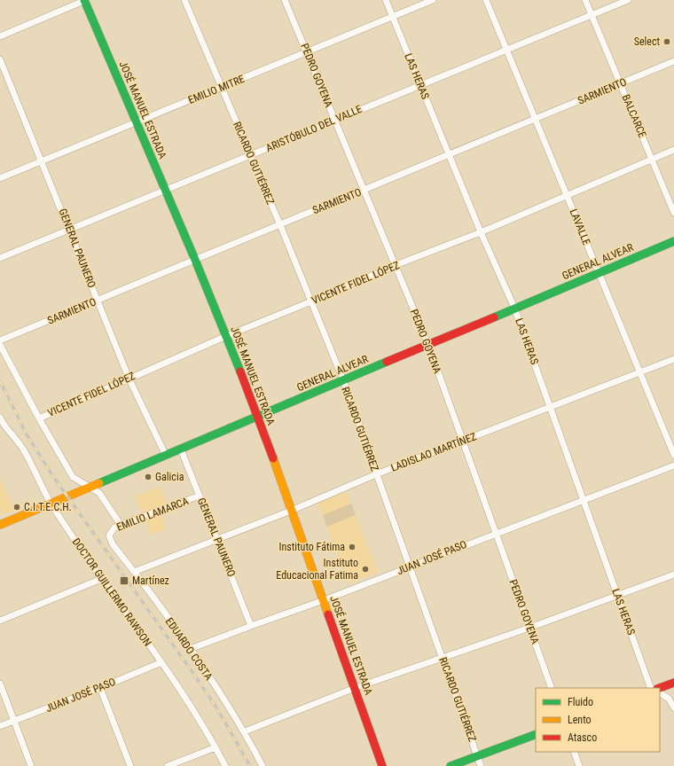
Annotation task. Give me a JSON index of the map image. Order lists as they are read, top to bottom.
{
  "streets": {
    "street": [
      "PEDRO GOYENA",
      "LAS HERAS",
      "EMILIO MITRE",
      "SARMIENTO",
      "JOSÉ MANUEL ESTRADA",
      "BALCARCE",
      "ARISTÓBULO DEL VALLE",
      "RICARDO GUTIÉRREZ",
      "LAVALLE",
      "GENERAL PAUNERO",
      "GENERAL ALVEAR",
      "VICENTE FIDEL LÓPEZ",
      "LADISLAO MARTÍNEZ",
      "EMILIO LAMARCA",
      "JUAN JOSÉ PASO",
      "DOCTOR GUILLERMO RAWSON",
      "EDUARDO COSTA"
    ]
  },
  "crossings": [
    ["PEDRO GOYENA", "EMILIO MITRE"],
    ["PEDRO GOYENA", "SARMIENTO"],
    ["PEDRO GOYENA", "ARISTÓBULO DEL VALLE"],
    ["PEDRO GOYENA", "GENERAL ALVEAR"],
    ["PEDRO GOYENA", "VICENTE FIDEL LÓPEZ"],
    ["PEDRO GOYENA", "LADISLAO MARTÍNEZ"],
    ["PEDRO GOYENA", "JUAN JOSÉ PASO"],
    ["LAS HERAS", "EMILIO MITRE"],
    ["LAS HERAS", "SARMIENTO"],
    ["LAS HERAS", "ARISTÓBULO DEL VALLE"],
    ["LAS HERAS", "GENERAL ALVEAR"],
    ["LAS HERAS", "VICENTE FIDEL LÓPEZ"],
    ["LAS HERAS", "LADISLAO MARTÍNEZ"],
    ["LAS HERAS", "JUAN JOSÉ PASO"],
    ["EMILIO MITRE", "JOSÉ MANUEL ESTRADA"],
    ["EMILIO MITRE", "RICARDO GUTIÉRREZ"],
    ["EMILIO MITRE", "GENERAL PAUNERO"],
    ["SARMIENTO", "JOSÉ MANUEL ESTRADA"],
    ["SARMIENTO", "BALCARCE"],
    ["SARMIENTO", "RICARDO GUTIÉRREZ"],
    ["SARMIENTO", "LAVALLE"],
    ["SARMIENTO", "GENERAL PAUNERO"],
    ["JOSÉ MANUEL ESTRADA", "ARISTÓBULO DEL VALLE"],
    ["JOSÉ MANUEL ESTRADA", "GENERAL ALVEAR"],
    ["JOSÉ MANUEL ESTRADA", "VICENTE FIDEL LÓPEZ"],
    ["JOSÉ MANUEL ESTRADA", "LADISLAO MARTÍNEZ"],
    ["JOSÉ MANUEL ESTRADA", "JUAN JOSÉ PASO"],
    ["BALCARCE", "ARISTÓBULO DEL VALLE"],
    ["BALCARCE", "VICENTE FIDEL LÓPEZ"],
    ["ARISTÓBULO DEL VALLE", "RICARDO GUTIÉRREZ"],
    ["ARISTÓBULO DEL VALLE", "LAVALLE"],
    ["ARISTÓBULO DEL VALLE", "GENERAL PAUNERO"],
    ["RICARDO GUTIÉRREZ", "GENERAL ALVEAR"],
    ["RICARDO GUTIÉRREZ", "VICENTE FIDEL LÓPEZ"],
    ["RICARDO GUTIÉRREZ", "LADISLAO MARTÍNEZ"],
    ["RICARDO GUTIÉRREZ", "JUAN JOSÉ PASO"],
    ["LAVALLE", "GENERAL ALVEAR"],
    ["LAVALLE", "VICENTE FIDEL LÓPEZ"],
    ["LAVALLE", "LADISLAO MARTÍNEZ"],
    ["GENERAL PAUNERO", "GENERAL ALVEAR"],
    ["GENERAL PAUNERO", "VICENTE FIDEL LÓPEZ"],
    ["GENERAL PAUNERO", "LADISLAO MARTÍNEZ"],
    ["GENERAL PAUNERO", "EMILIO LAMARCA"],
    ["GENERAL PAUNERO", "JUAN JOSÉ PASO"],
    ["GENERAL ALVEAR", "DOCTOR GUILLERMO RAWSON"],
    ["LADISLAO MARTÍNEZ", "EDUARDO COSTA"],
    ["EMILIO LAMARCA", "EDUARDO COSTA"],
    ["JUAN JOSÉ PASO", "DOCTOR GUILLERMO RAWSON"],
    ["JUAN JOSÉ PASO", "EDUARDO COSTA"]
  ],
  "places": {
    "other": [
      "Select",
      "Galicia",
      "C.I.T.E.C.H.",
      "Instituto Fátima",
      "Instituto Educacional Fatima"
    ],
    "transit": ["Martínez"]
  },
  "legend": ["Fluido", "Lento", "Atasco"]
}
